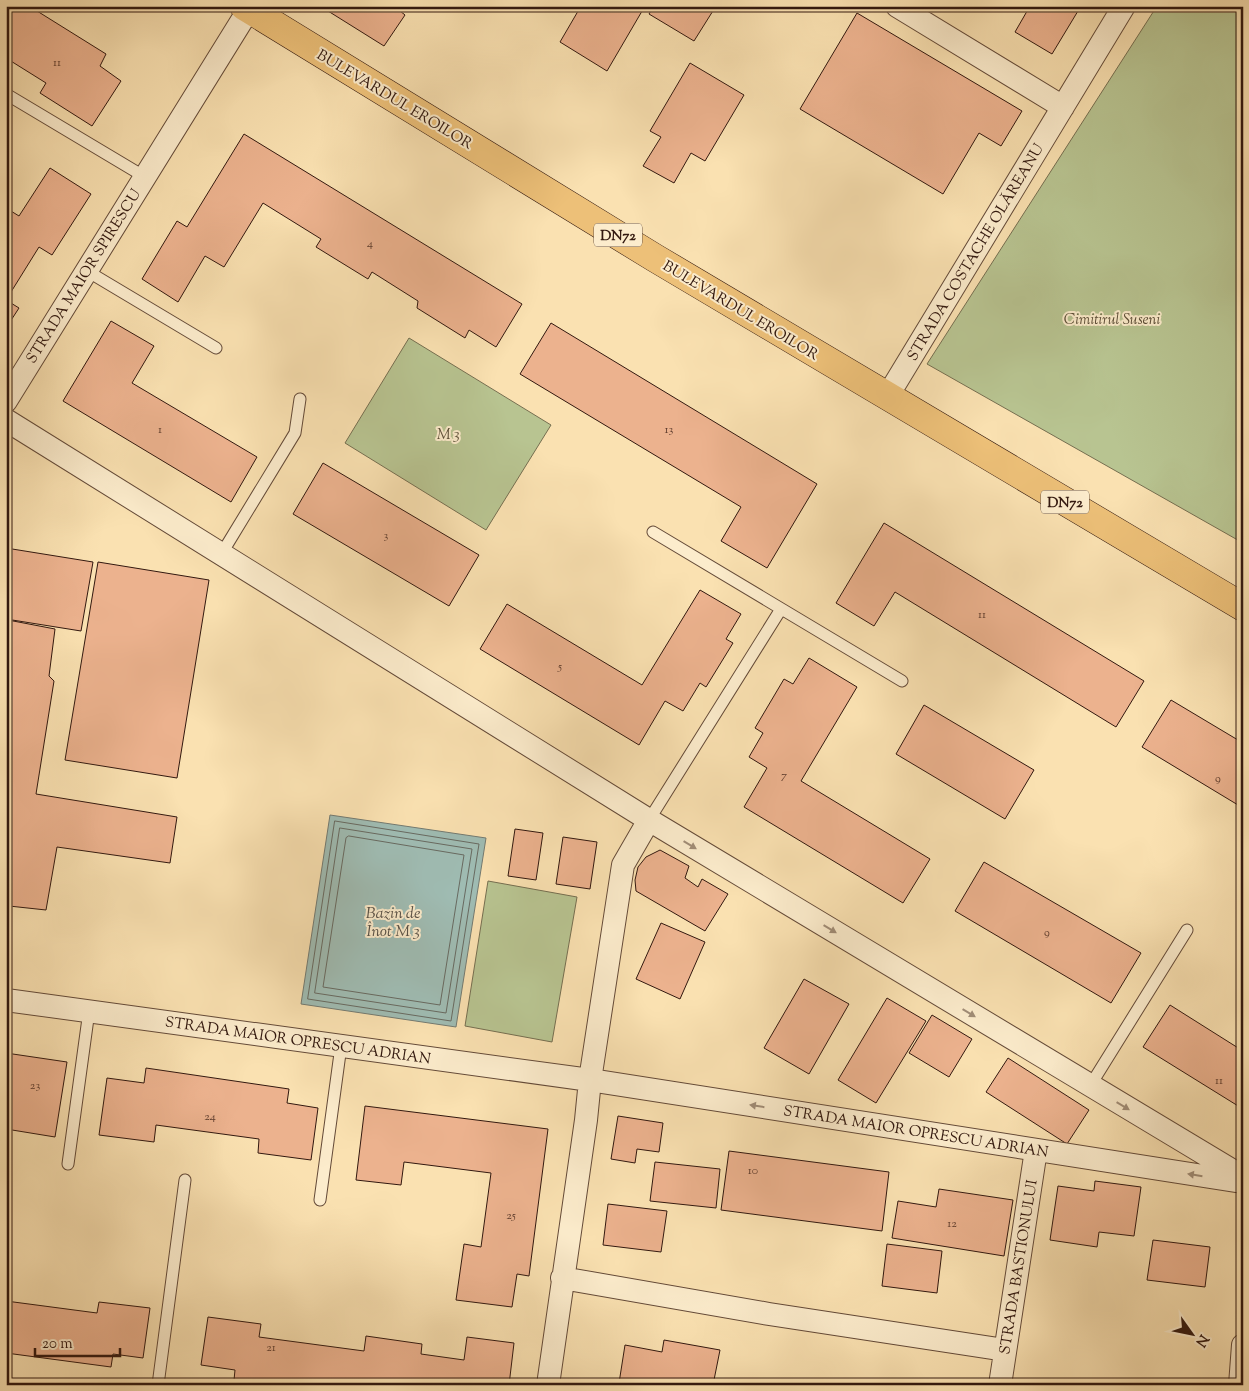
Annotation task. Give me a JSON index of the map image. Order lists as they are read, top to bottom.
{
  "streets": {
    "main road": ["BULEVARDUL EROILOR", "DN72"],
    "street": [
      "STRADA COSTACHE OLĂREANU",
      "STRADA MAIOR SPIRESCU",
      "STRADA MAIOR OPRESCU ADRIAN",
      "STRADA BASTIONULUI"
    ]
  },
  "crossings": [
    ["BULEVARDUL EROILOR", "STRADA COSTACHE OLĂREANU"],
    ["BULEVARDUL EROILOR", "STRADA MAIOR SPIRESCU"],
    ["STRADA MAIOR OPRESCU ADRIAN", "STRADA BASTIONULUI"]
  ],
  "water": ["Bazin de Înot M 3"],
  "parks": ["Cimitirul Suseni", "M 3"],
  "house_numbers": [
    "11",
    "4",
    "1",
    "13",
    "3",
    "11",
    "5",
    "7",
    "9",
    "9",
    "11",
    "23",
    "24",
    "10",
    "25",
    "12",
    "21"
  ],
  "scale_bar": "20 m",
  "north": "bottom right"
}
